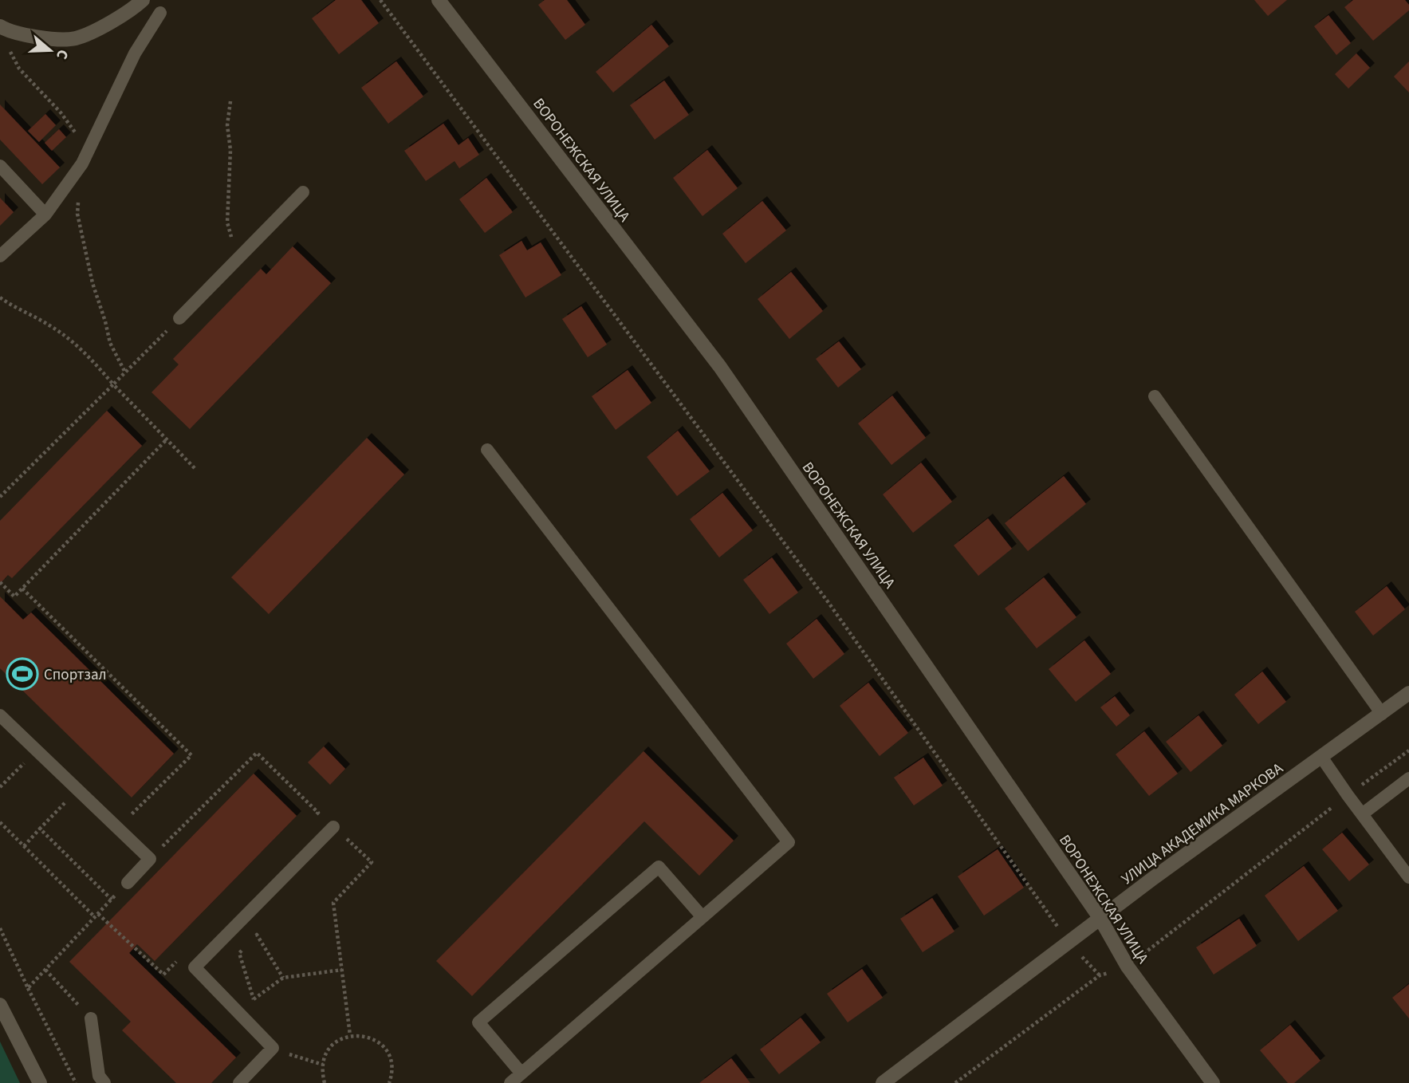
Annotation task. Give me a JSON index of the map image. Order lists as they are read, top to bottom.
{
  "streets": {
    "street": ["ВОРОНЕЖСКАЯ УЛИЦА", "УЛИЦА АКАДЕМИКА МАРКОВА"]
  },
  "crossings": [
    ["ВОРОНЕЖСКАЯ УЛИЦА", "УЛИЦА АКАДЕМИКА МАРКОВА"]
  ],
  "places": {
    "sports": ["Спортзал"]
  },
  "north": "right"
}
